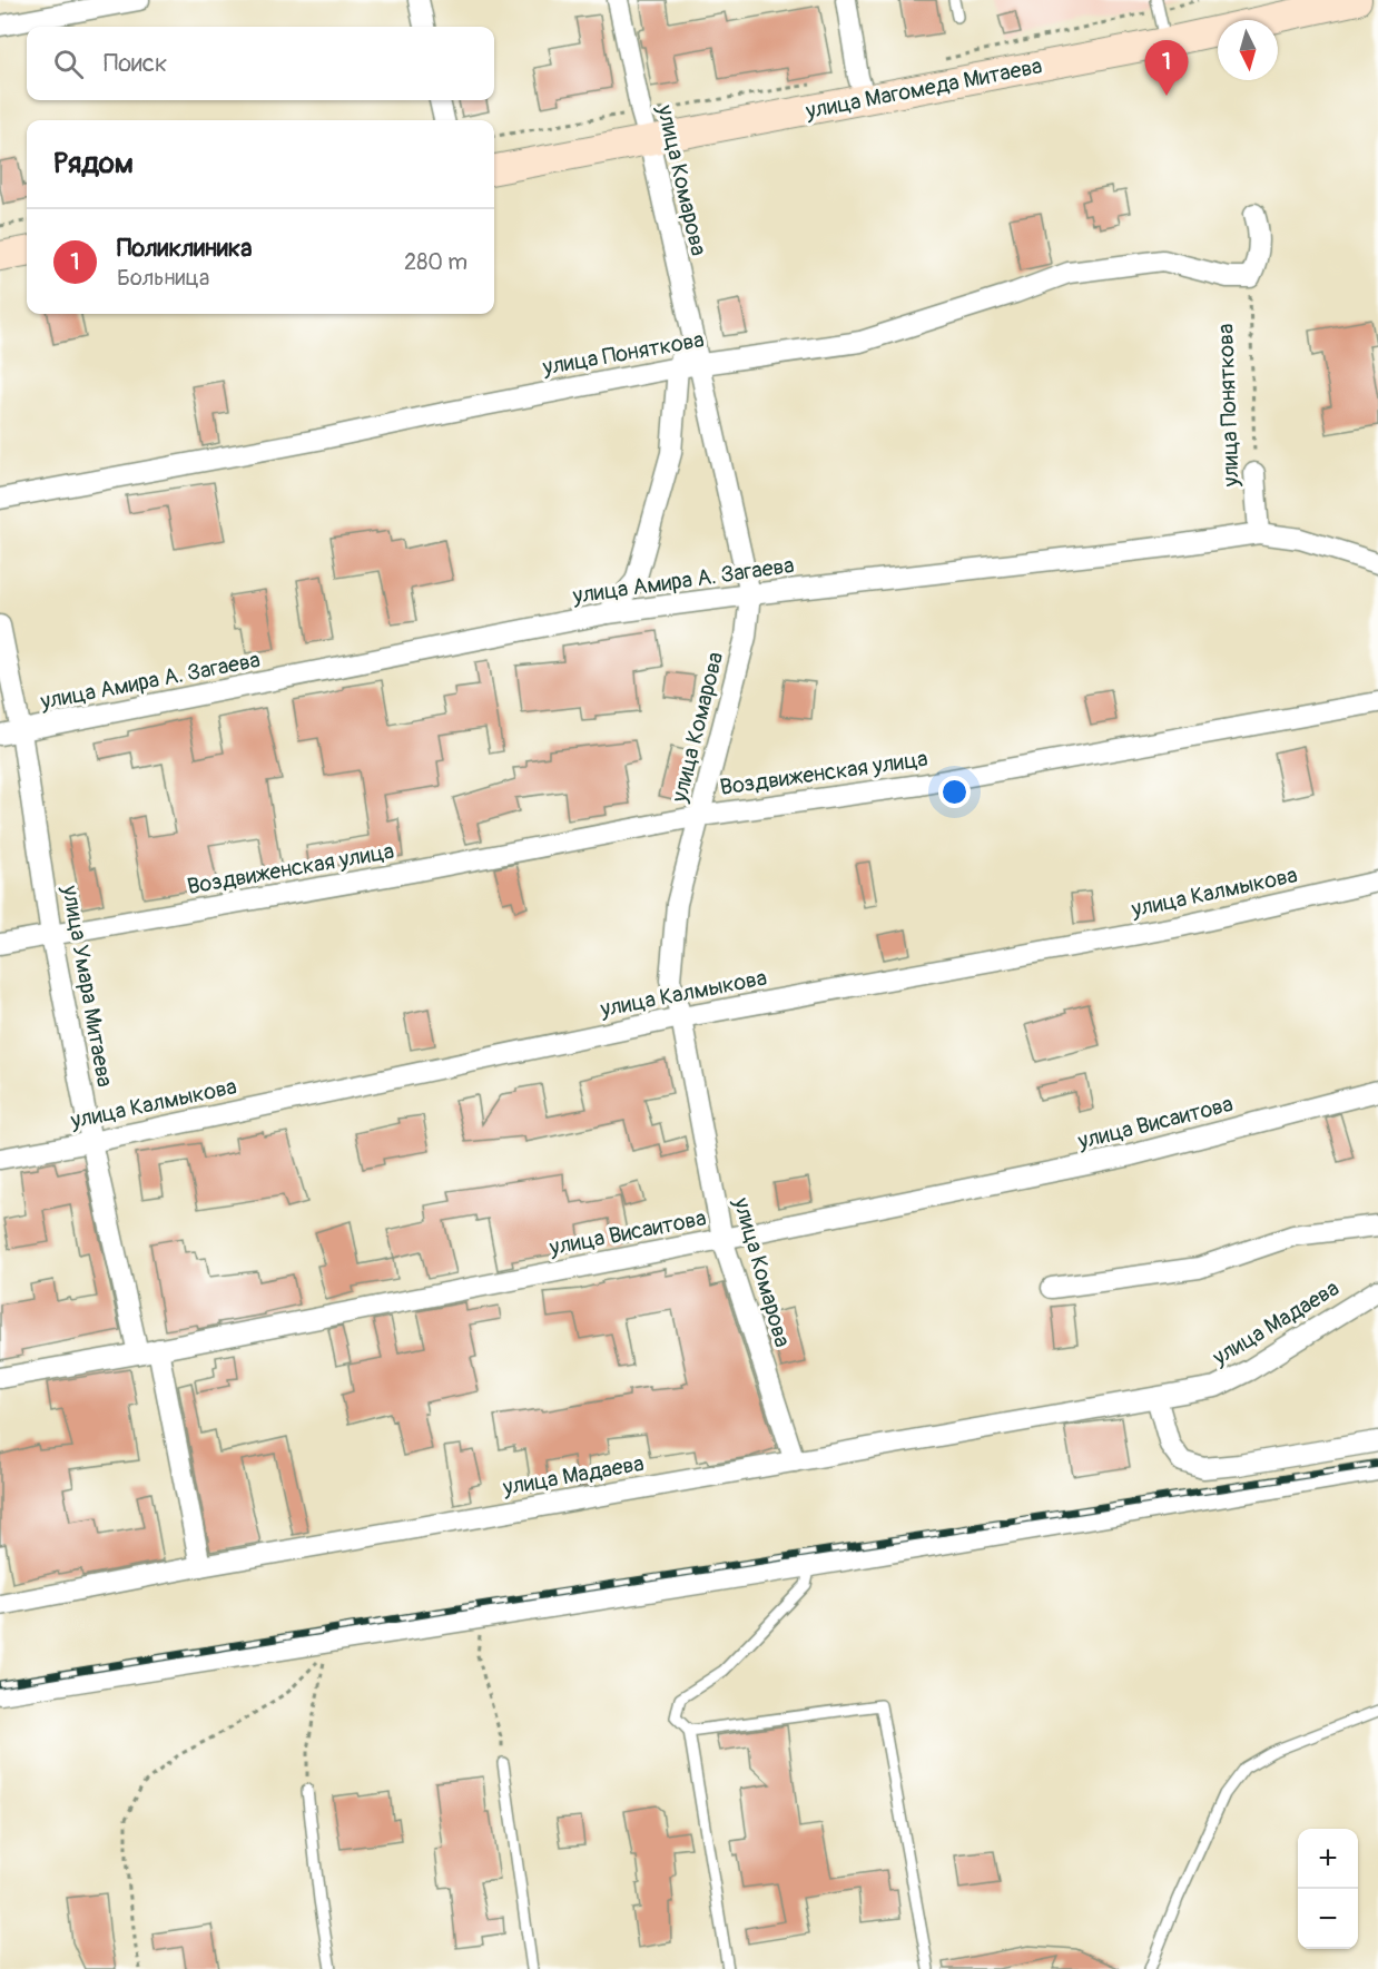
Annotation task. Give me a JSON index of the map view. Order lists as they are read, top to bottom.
{
  "streets": {
    "street": [
      "улица Магомеда Митаева",
      "улица Комарова",
      "улица Поняткова",
      "улица Амира А. Загаева",
      "Воздвиженская улица",
      "улица Калмыкова",
      "улица Умара Митаева",
      "улица Висаитова",
      "улица Мадаева"
    ]
  },
  "crossings": [
    ["улица Магомеда Митаева", "улица Комарова"],
    ["улица Комарова", "улица Поняткова"],
    ["улица Комарова", "улица Амира А. Загаева"],
    ["улица Комарова", "Воздвиженская улица"],
    ["улица Комарова", "улица Калмыкова"],
    ["улица Комарова", "улица Висаитова"],
    ["улица Комарова", "улица Мадаева"],
    ["улица Поняткова", "улица Амира А. Загаева"],
    ["улица Амира А. Загаева", "улица Умара Митаева"],
    ["Воздвиженская улица", "улица Умара Митаева"],
    ["улица Калмыкова", "улица Умара Митаева"],
    ["улица Умара Митаева", "улица Висаитова"]
  ],
  "north": "bottom",
  "page": {
    "search": "Поиск",
    "pins": "1",
    "heading": "Рядом",
    "list": [
      {
        "mark": "1",
        "name": "Поликлиника",
        "note": "Больница",
        "value": "280 m"
      }
    ],
    "map_buttons": ["+", "−"]
  }
}
